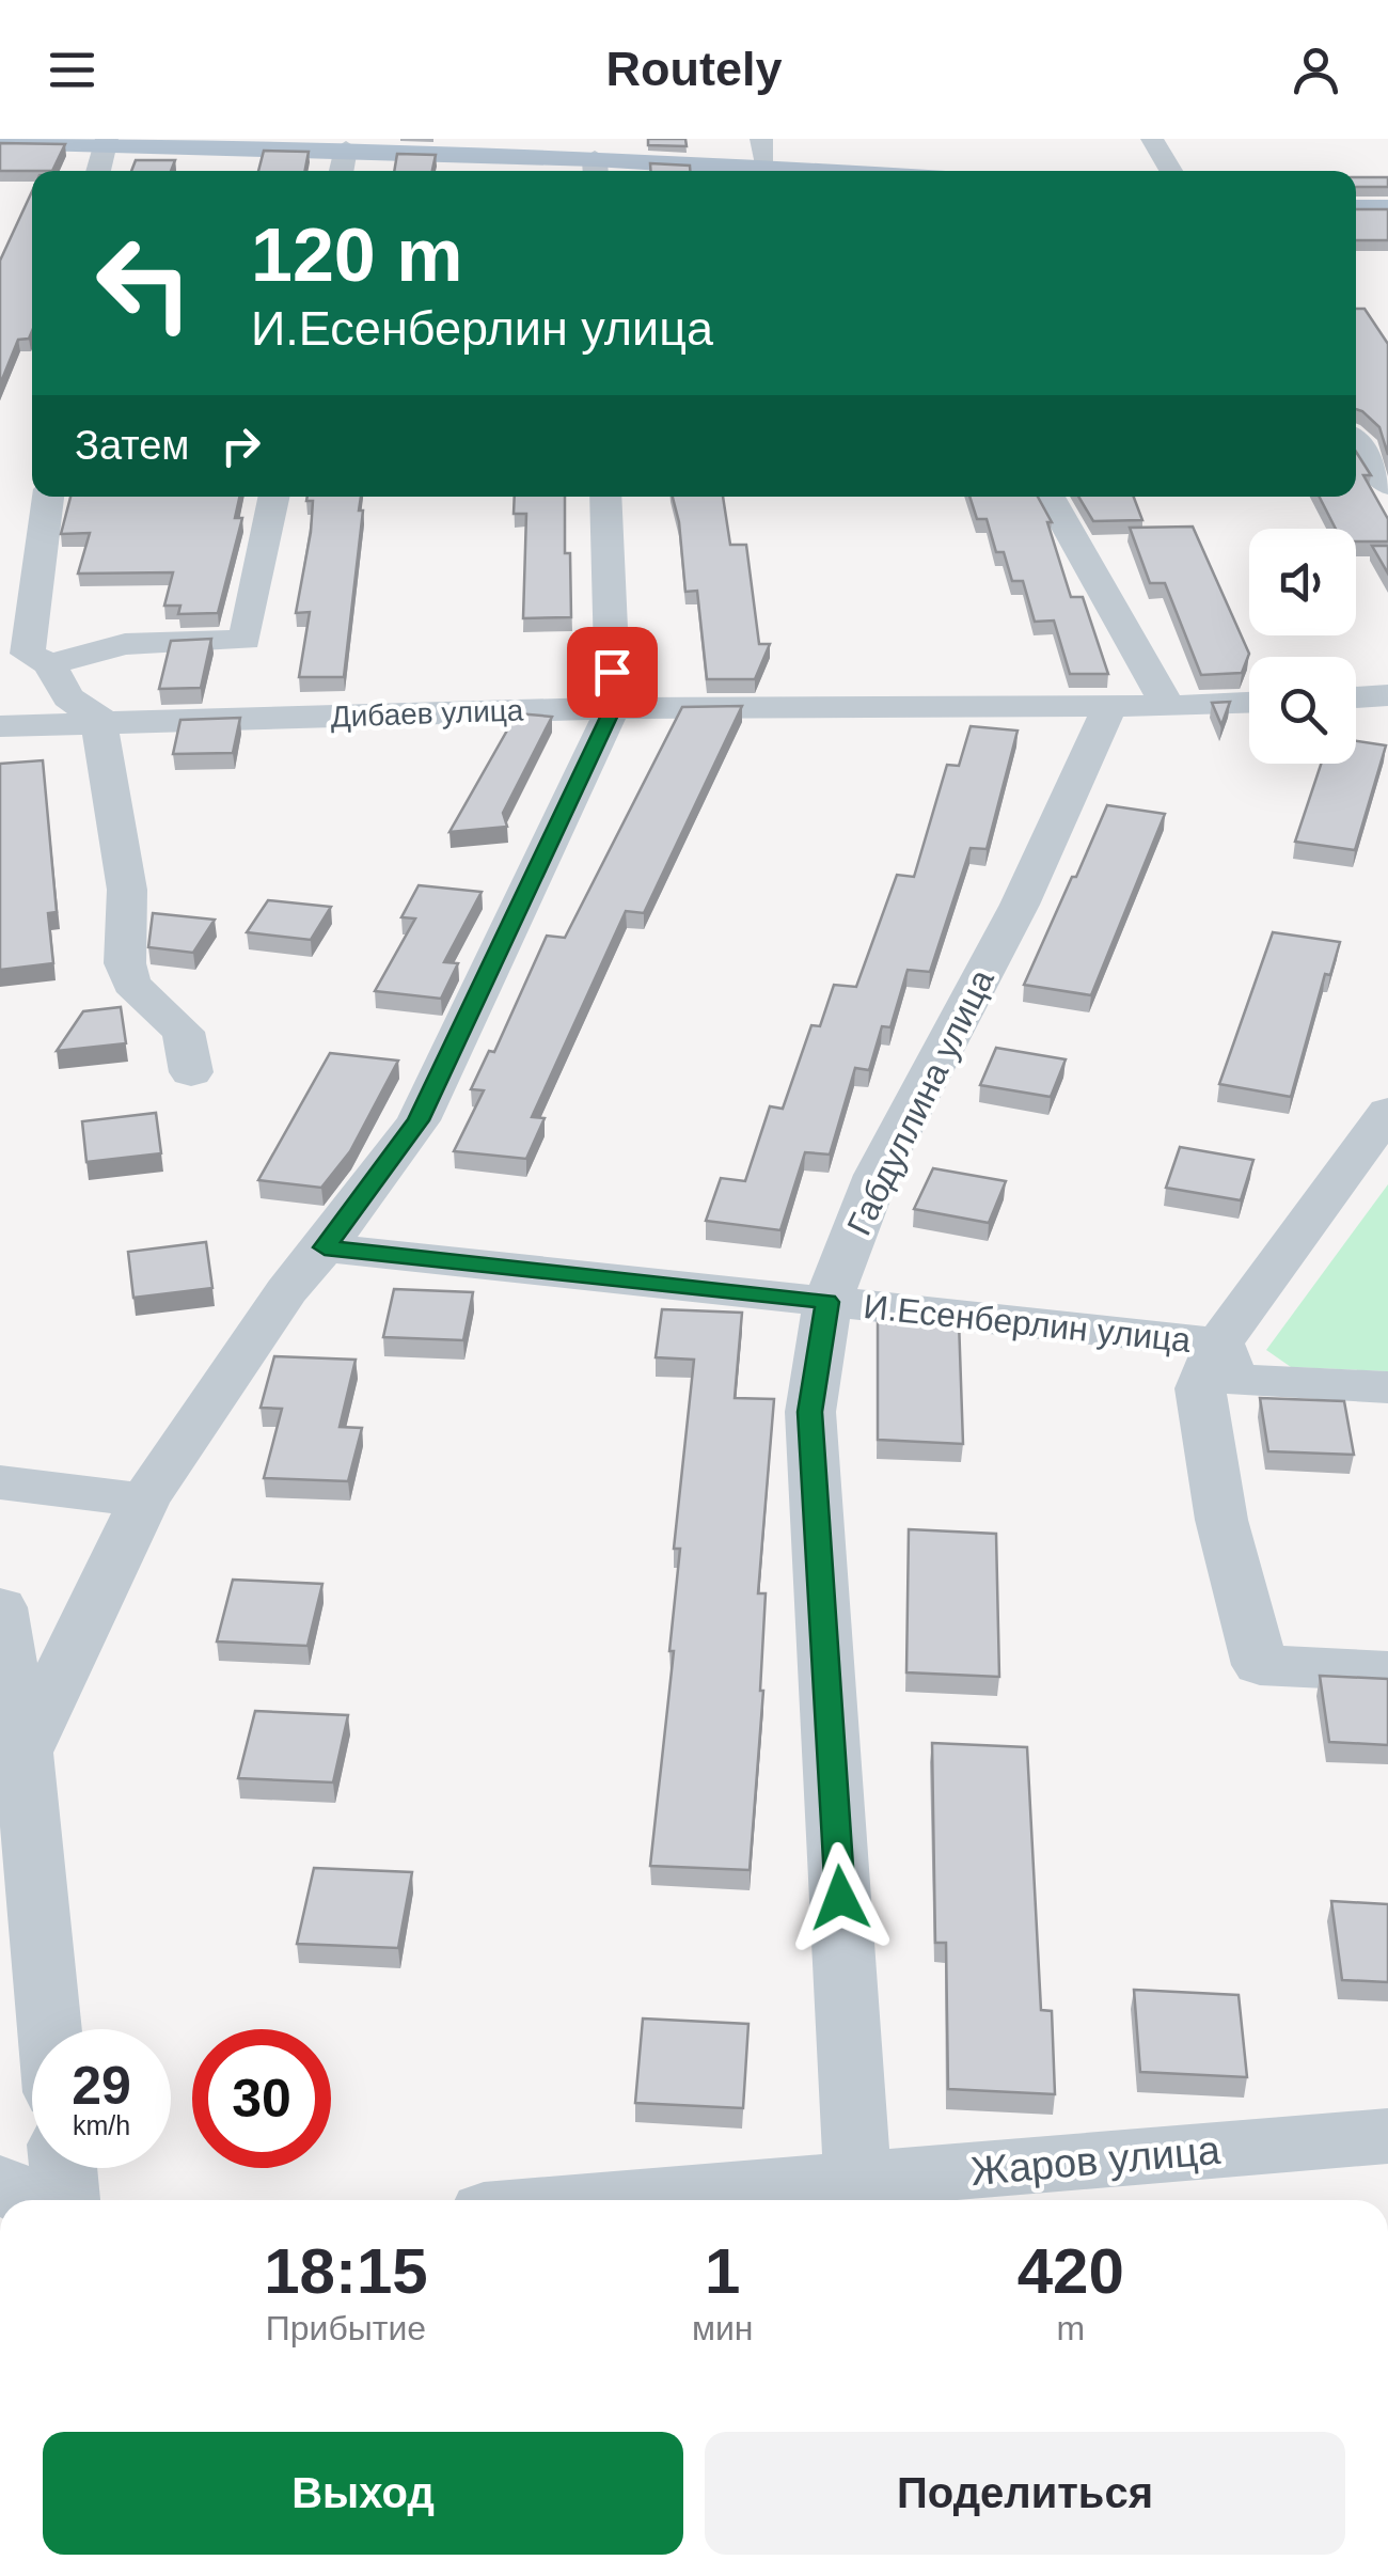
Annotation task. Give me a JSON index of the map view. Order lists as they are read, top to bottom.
{
  "streets": {
    "street": [
      "Дибаев улица",
      "Габдуллина улица",
      "И.Есенберлин улица",
      "Жаров улица"
    ]
  },
  "crossings": [
    ["Дибаев улица", "Габдуллина улица"],
    ["Габдуллина улица", "И.Есенберлин улица"],
    ["Габдуллина улица", "Жаров улица"]
  ],
  "page": {
    "header": "Routely",
    "turn": ["120 m", "И.Есенберлин улица"],
    "then": "Затем",
    "speed": "29 km/h",
    "limit": "30",
    "eta": [
      "18:15",
      "Прибытие",
      "1",
      "мин",
      "420",
      "m"
    ],
    "buttons": ["Выход", "Поделиться"]
  }
}
